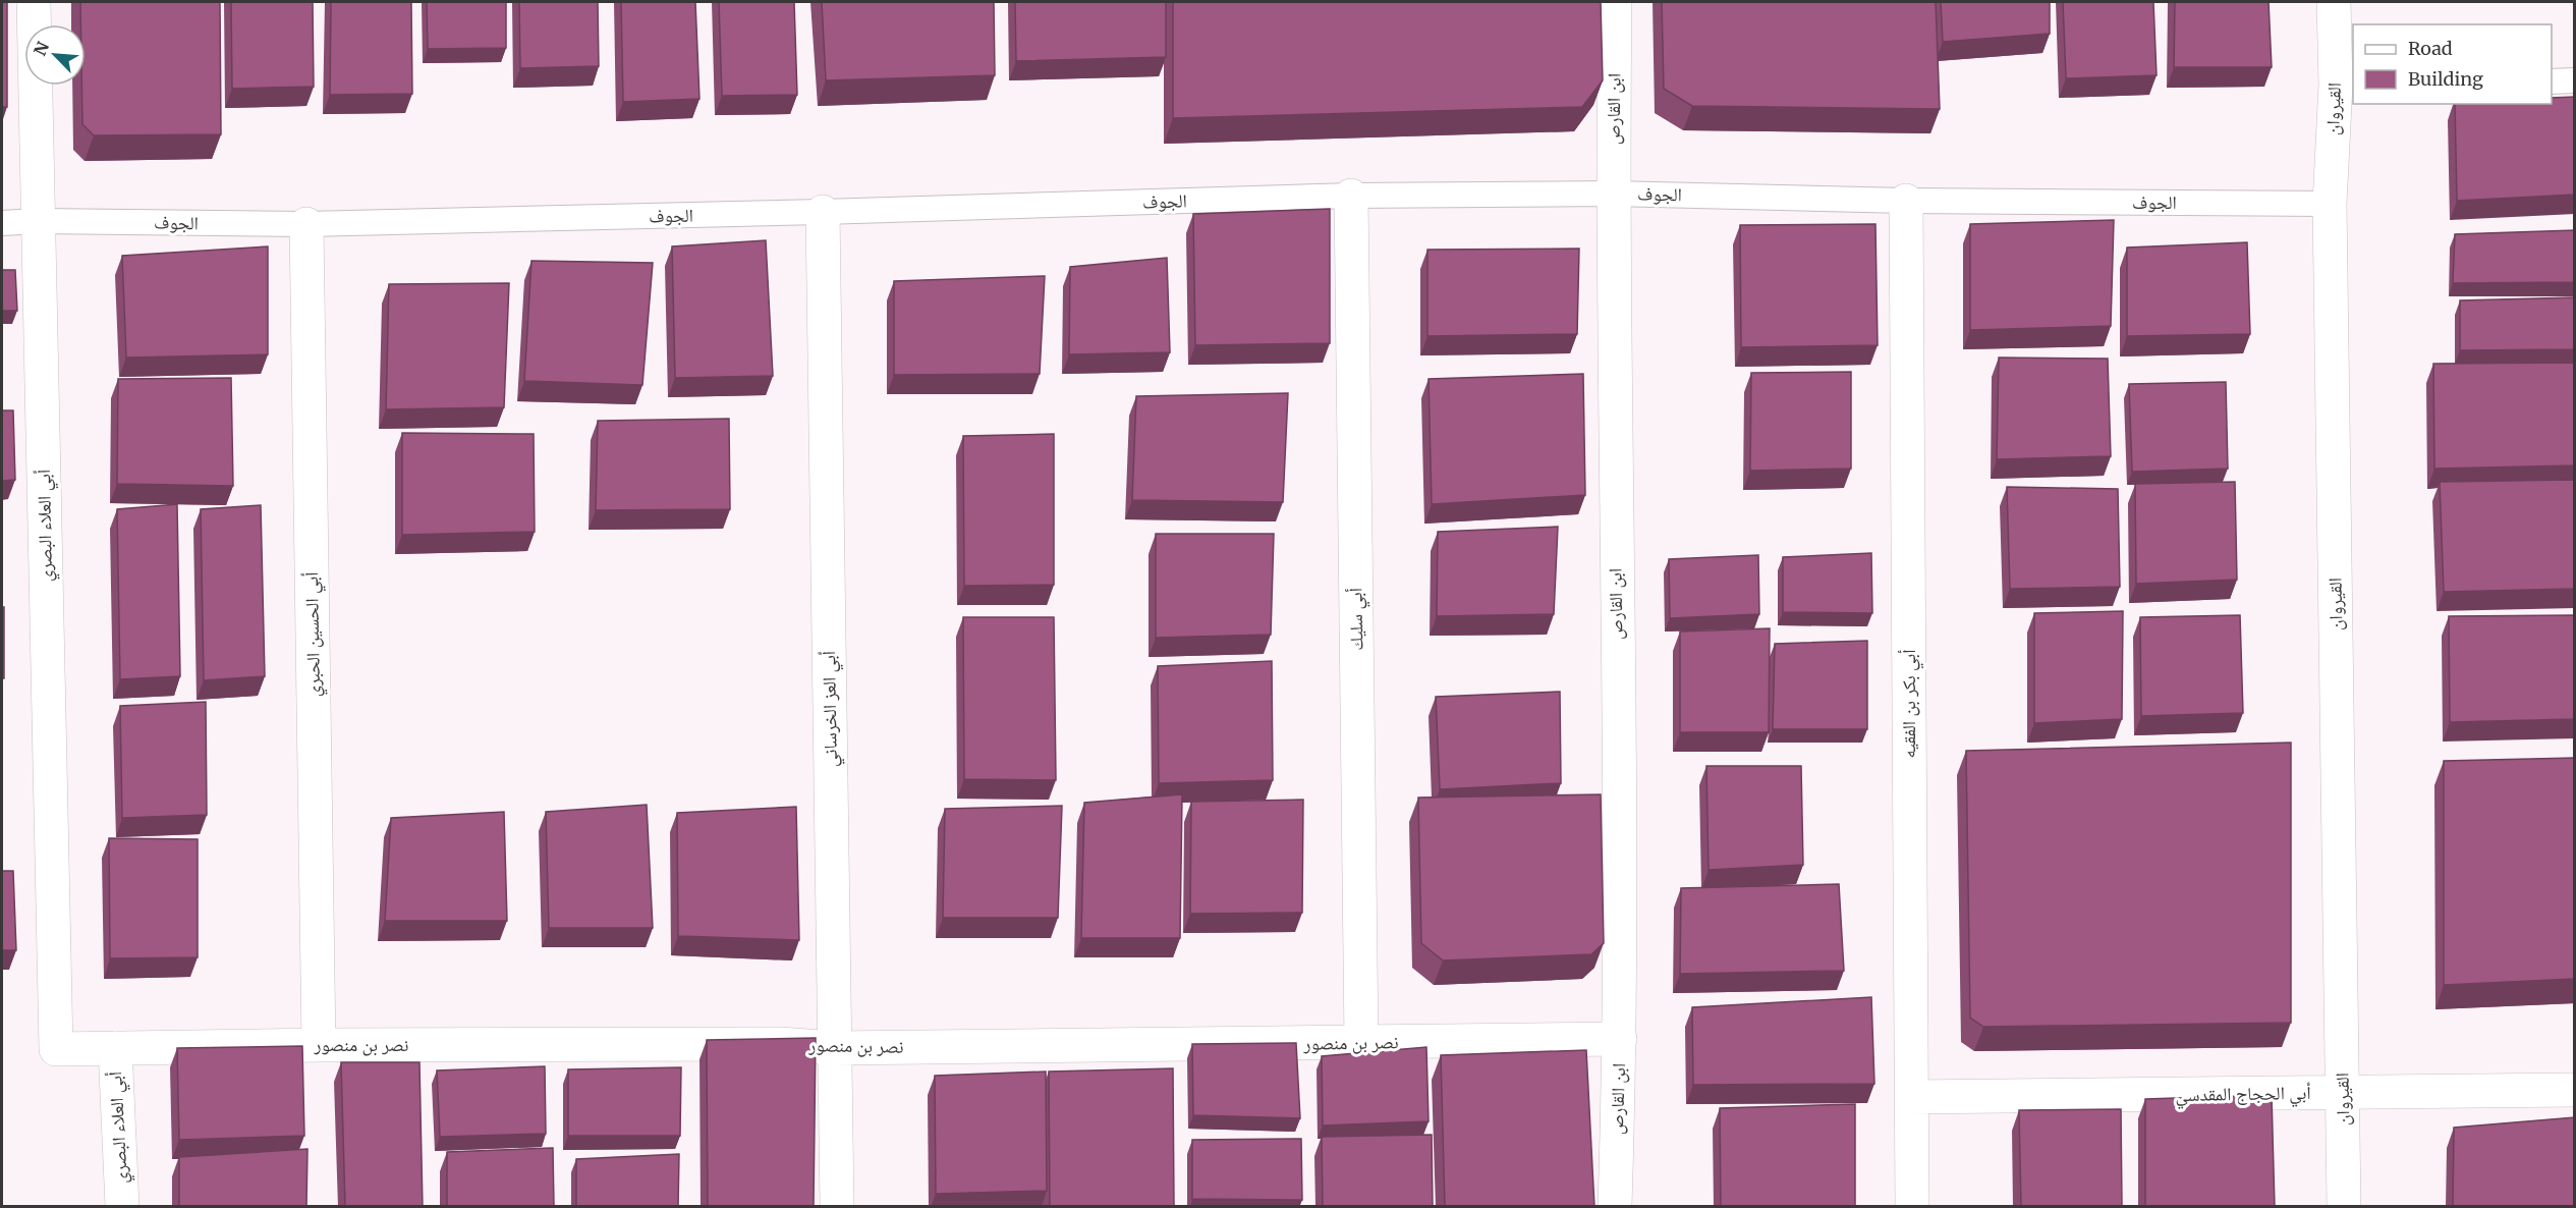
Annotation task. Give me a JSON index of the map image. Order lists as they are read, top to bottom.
{
  "streets": {
    "street": [
      "ابن القارص",
      "القيروان",
      "أبي العلاء البصري",
      "أبي سليك",
      "أبي الحسين الحبري",
      "أبي بكر بن الفقيه",
      "أبي العز الخرساني",
      "نصر بن منصور",
      "أبي الحجاج المقدسي"
    ],
    "lane": ["الجوف"]
  },
  "crossings": [
    ["ابن القارص", "الجوف"],
    ["ابن القارص", "نصر بن منصور"],
    ["القيروان", "الجوف"],
    ["القيروان", "أبي الحجاج المقدسي"],
    ["الجوف", "أبي العلاء البصري"],
    ["الجوف", "أبي سليك"],
    ["الجوف", "أبي الحسين الحبري"],
    ["الجوف", "أبي بكر بن الفقيه"],
    ["الجوف", "أبي العز الخرساني"],
    ["أبي العلاء البصري", "نصر بن منصور"],
    ["أبي سليك", "نصر بن منصور"],
    ["أبي الحسين الحبري", "نصر بن منصور"],
    ["أبي بكر بن الفقيه", "أبي الحجاج المقدسي"],
    ["أبي العز الخرساني", "نصر بن منصور"]
  ],
  "legend": ["Road", "Building"],
  "north": "top left"
}
